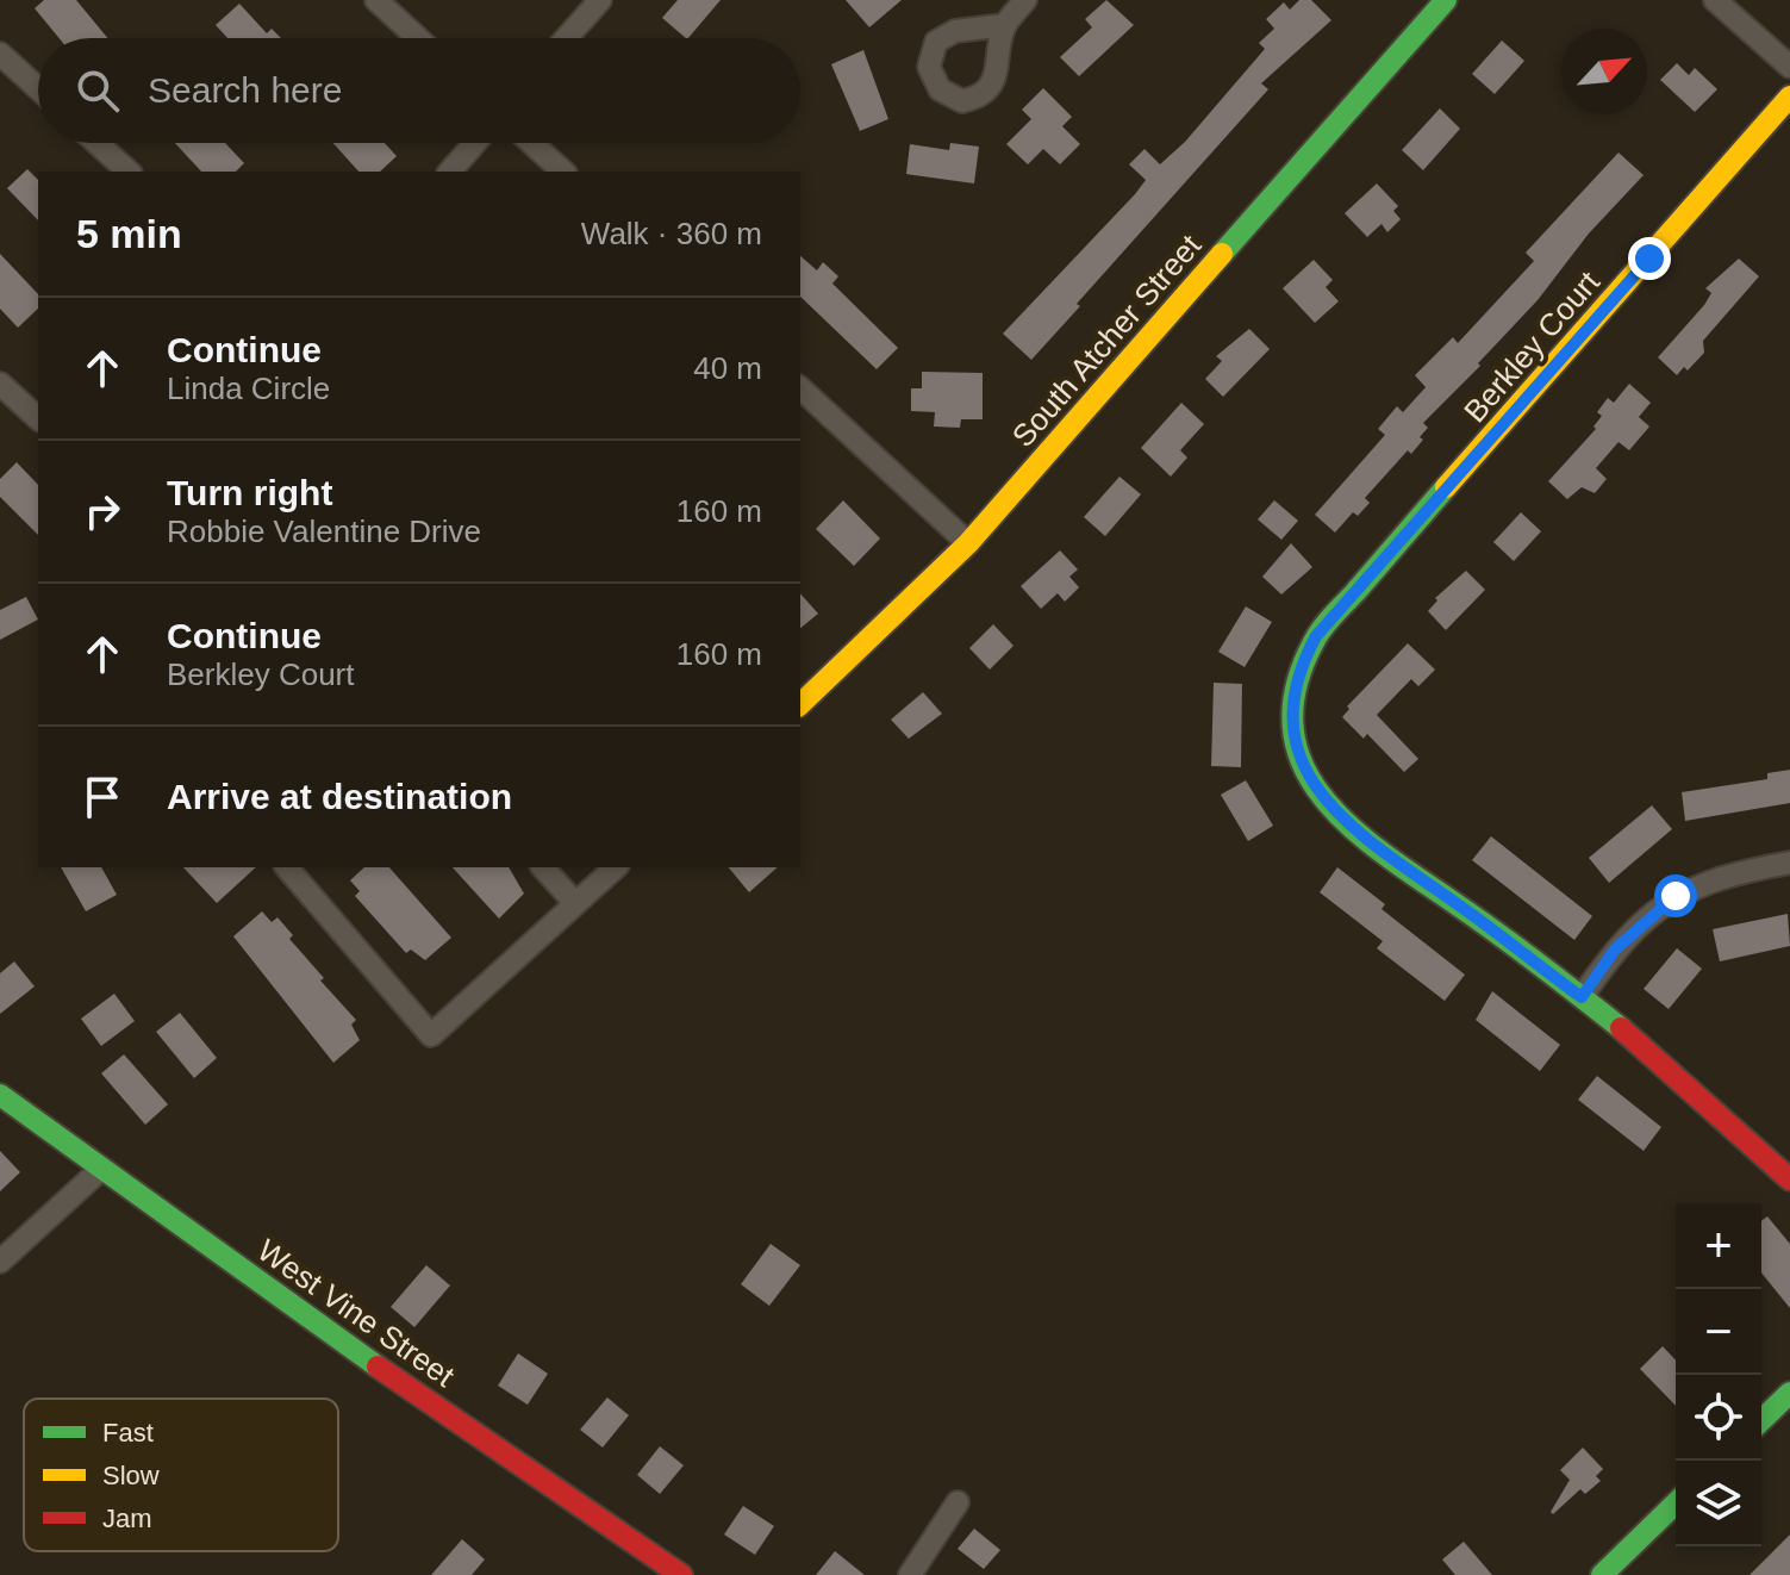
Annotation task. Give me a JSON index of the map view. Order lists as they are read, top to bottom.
{
  "streets": {
    "street": ["South Atcher Street", "Berkley Court", "West Vine Street"]
  },
  "legend": ["Fast", "Slow", "Jam"],
  "north": "top right",
  "page": {
    "search": "Search here",
    "heading": ["5 min", "Walk · 360 m"],
    "list": [
      ["Continue", "Linda Circle", "40 m"],
      ["Turn right", "Robbie Valentine Drive", "160 m"],
      ["Continue", "Berkley Court", "160 m"],
      "Arrive at destination"
    ],
    "map_buttons": ["+", "−"]
  }
}
